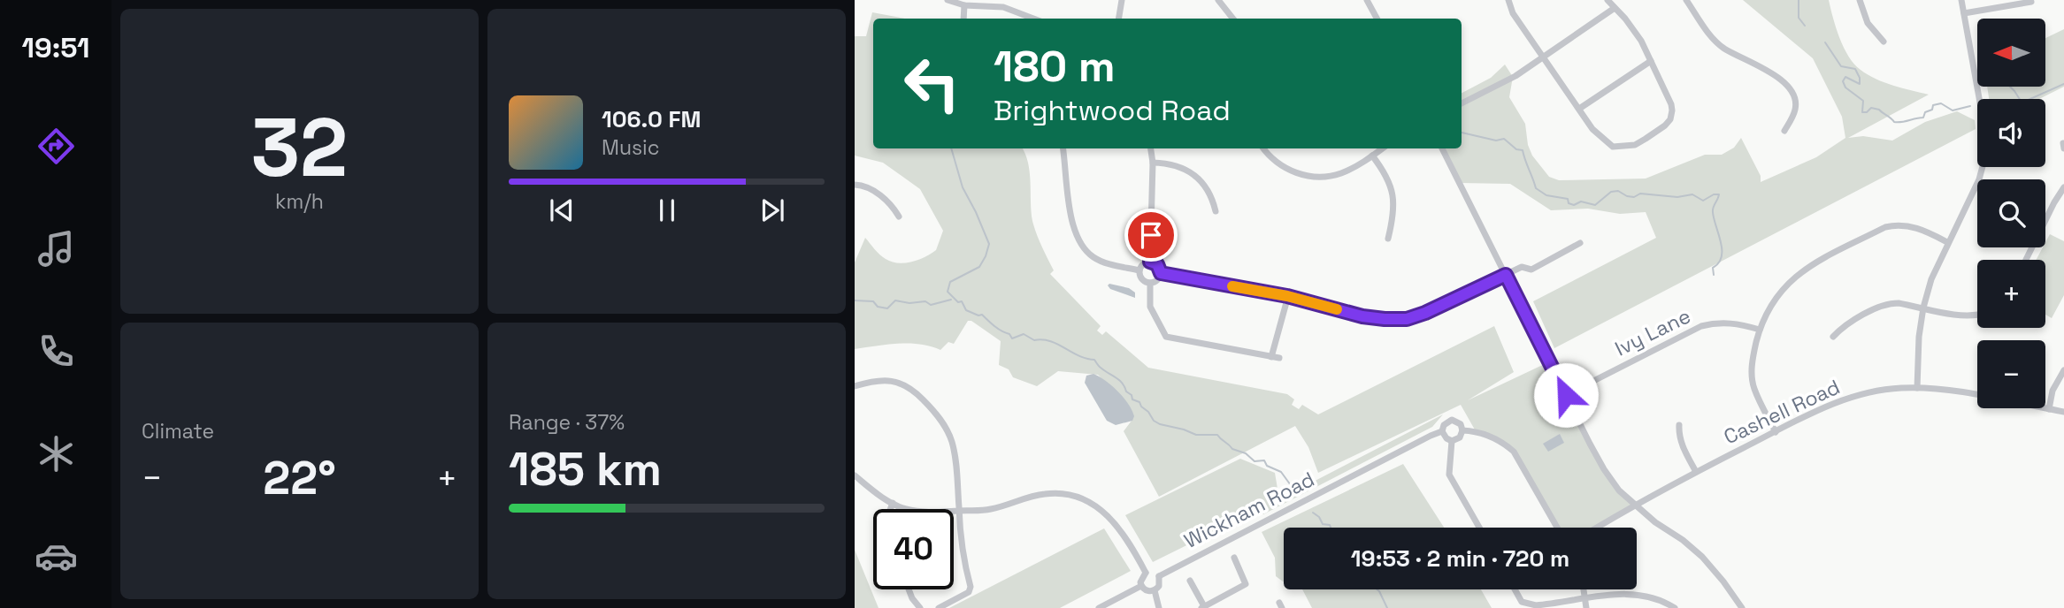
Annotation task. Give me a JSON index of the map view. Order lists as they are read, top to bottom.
{
  "streets": {
    "street": ["Ivy Lane", "Cashell Road", "Wickham Road"]
  },
  "north": "left",
  "page": {
    "tabs": "19:51",
    "tile": [
      ["32", "km/h"],
      "Climate",
      ["Range · 37%", "185 km"]
    ],
    "map_buttons": ["+", "−"],
    "turn": ["180 m", "Brightwood Road"],
    "song": ["106.0 FM", "Music"],
    "heat": ["−", "22°", "+"],
    "limit": "40",
    "trip": "19:53 · 2 min · 720 m"
  }
}
